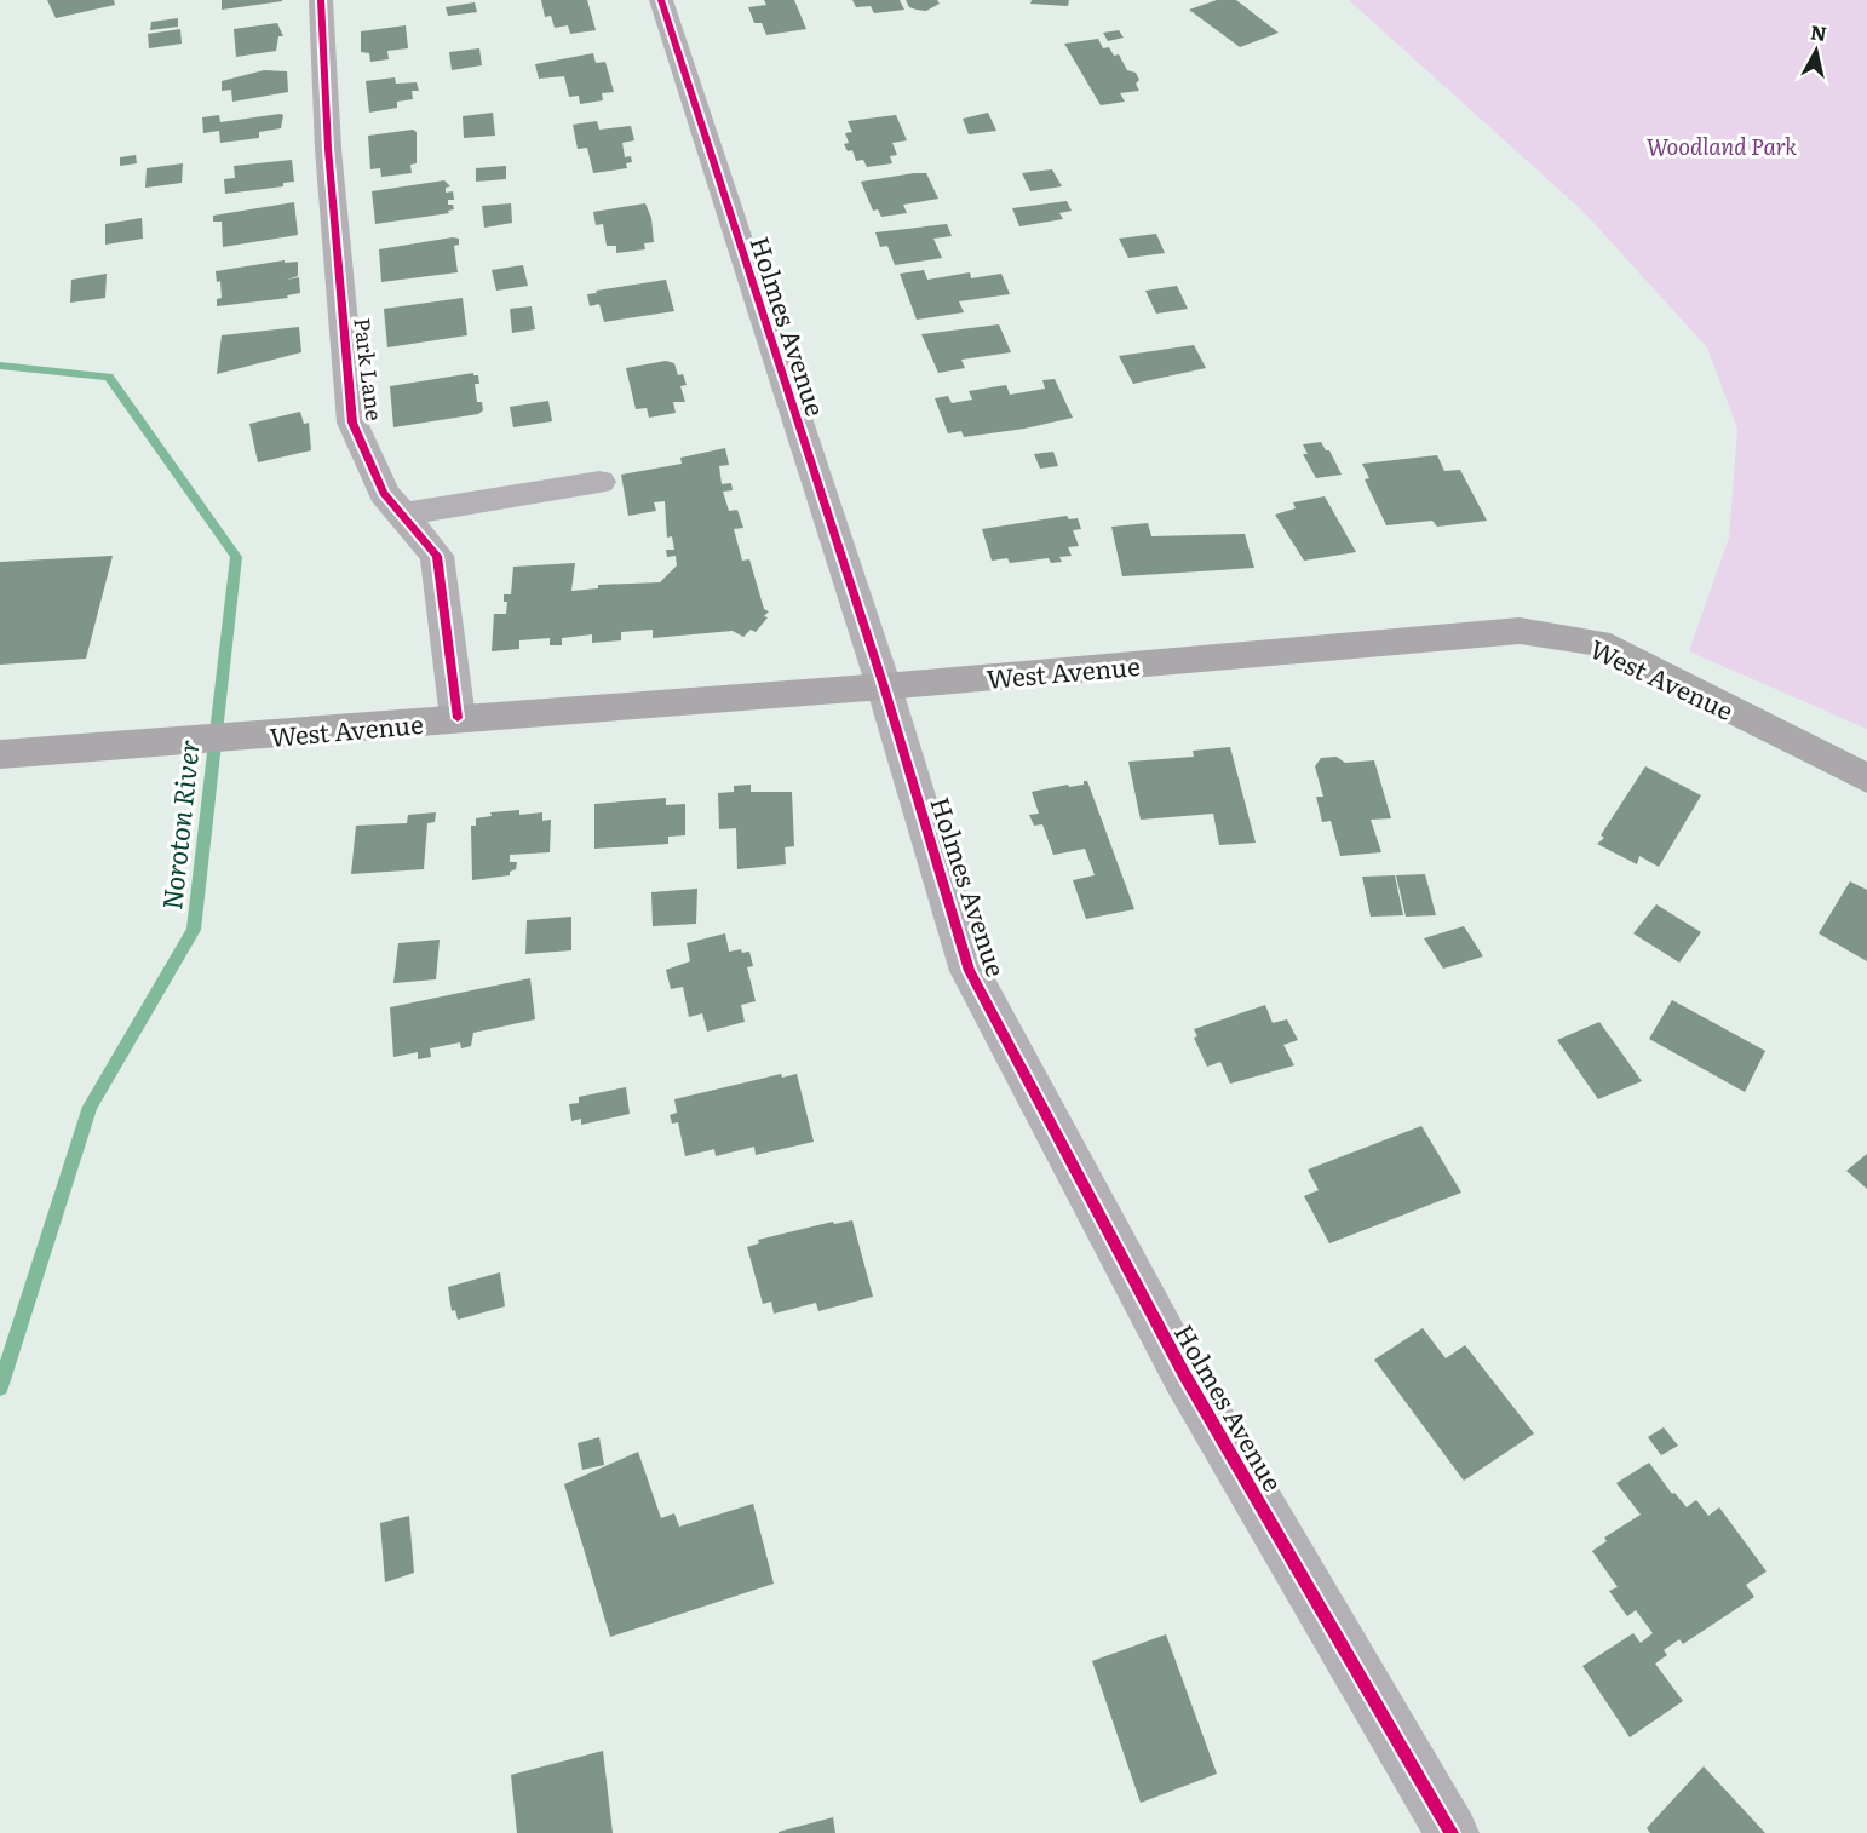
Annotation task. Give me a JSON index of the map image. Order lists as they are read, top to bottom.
{
  "streets": {
    "main road": ["West Avenue"],
    "street": ["Holmes Avenue", "Park Lane"]
  },
  "crossings": [
    ["Holmes Avenue", "West Avenue"],
    ["Park Lane", "West Avenue"]
  ],
  "water": ["Noroton River"],
  "parks": ["Woodland Park"],
  "north": "top"
}
